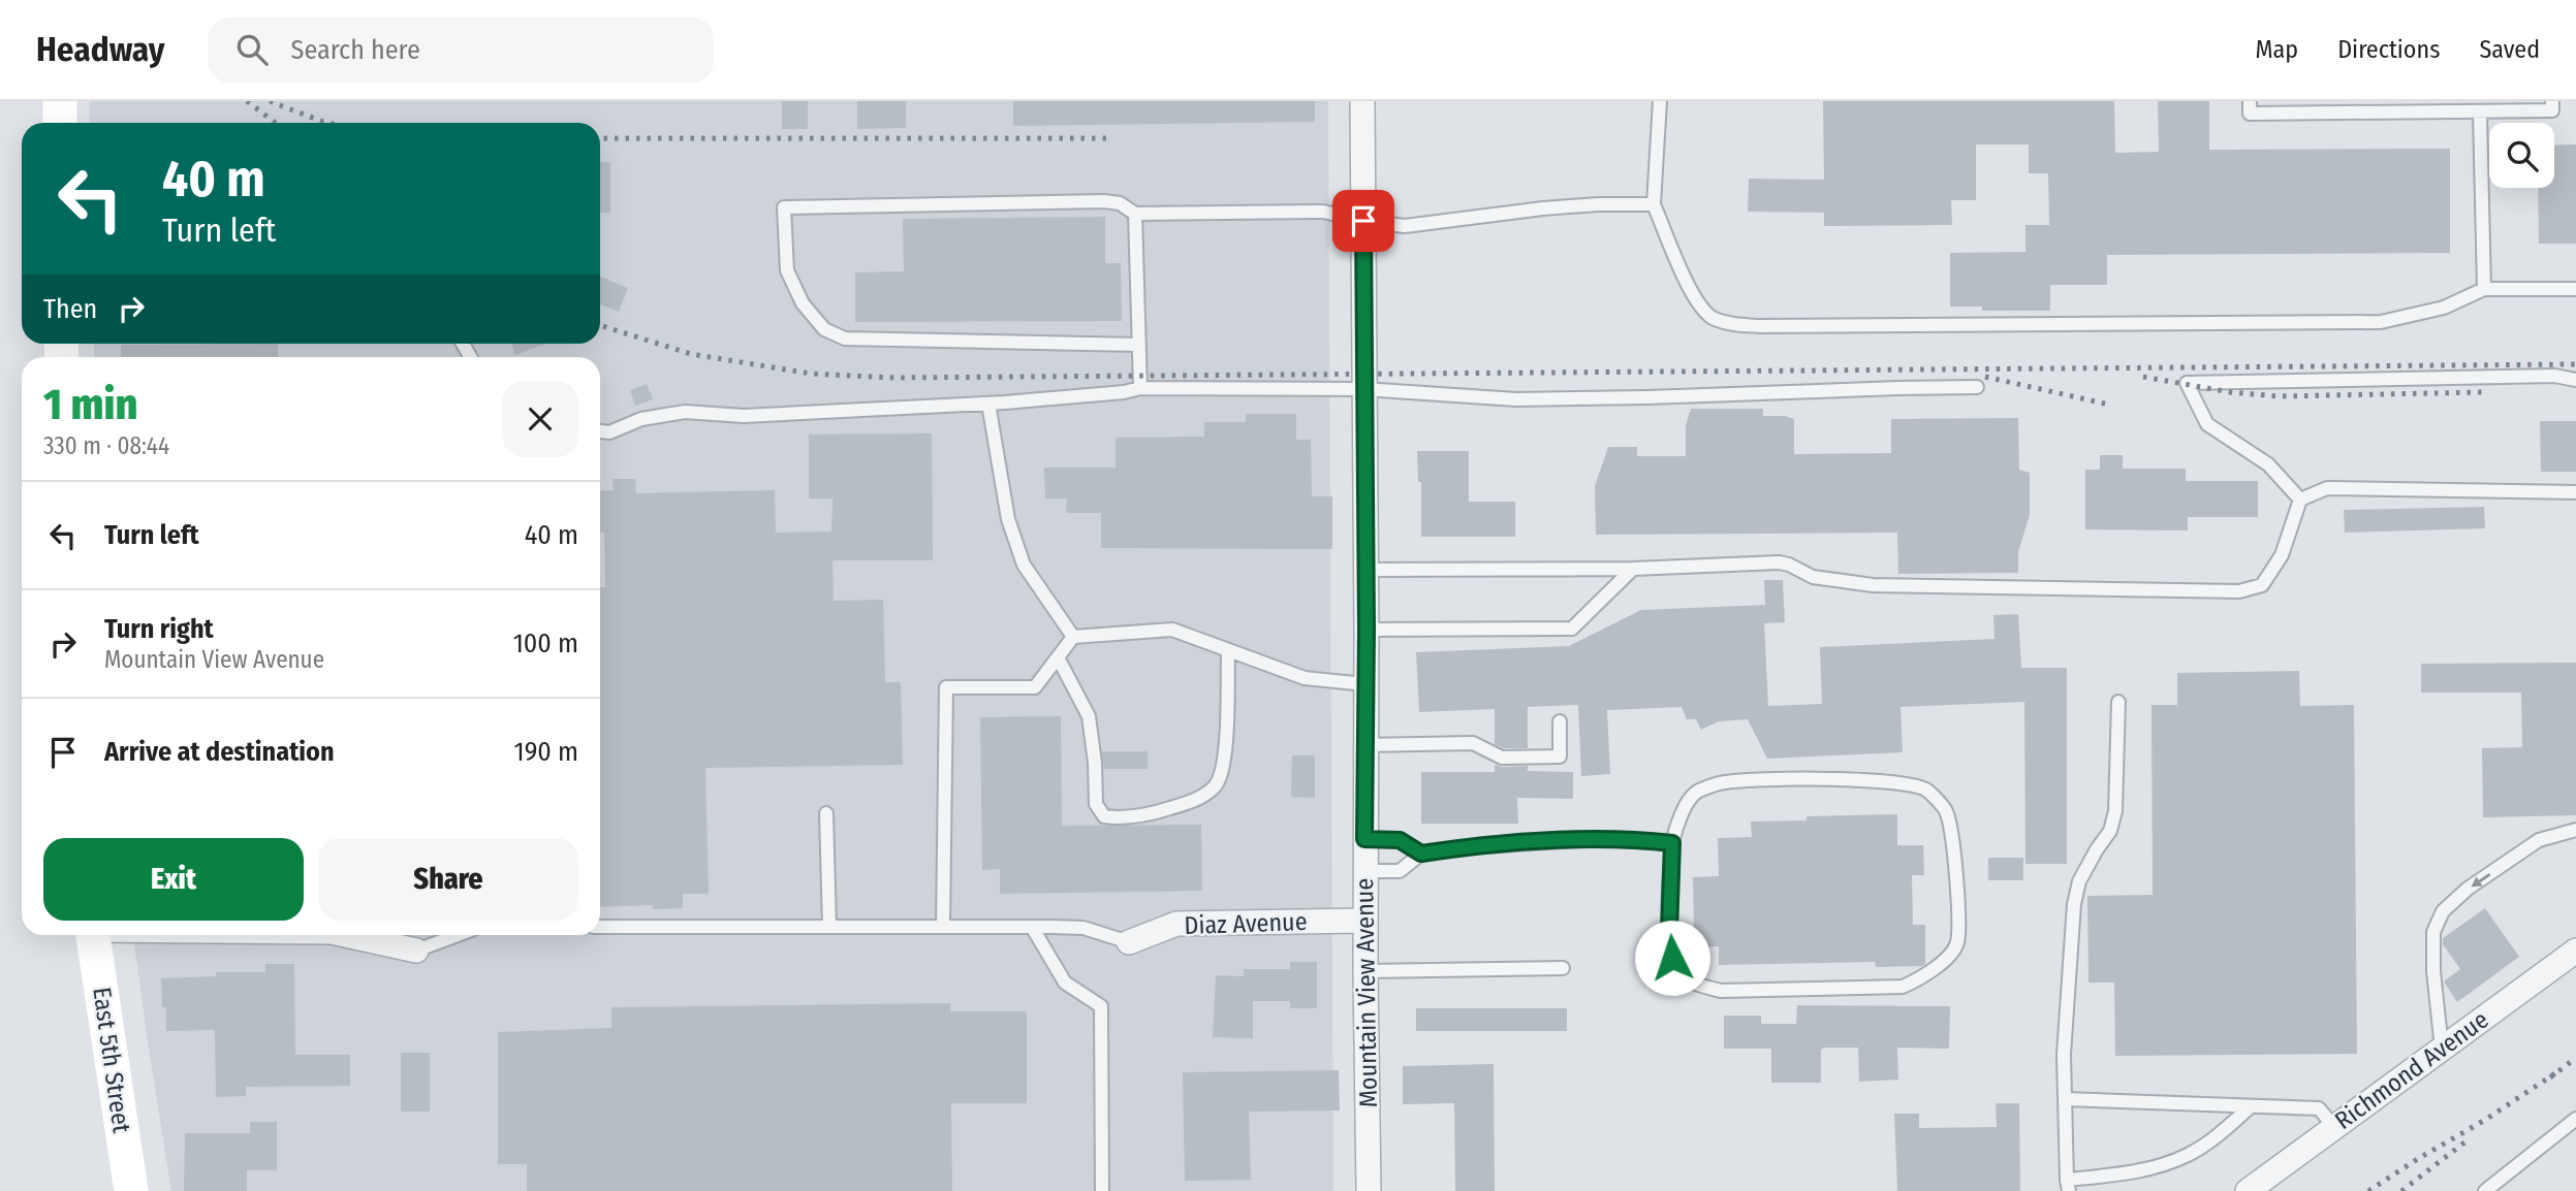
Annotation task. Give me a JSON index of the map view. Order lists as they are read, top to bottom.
{
  "streets": {
    "main road": ["East 5th Street"],
    "street": ["Diaz Avenue", "Mountain View Avenue", "Richmond Avenue"]
  },
  "crossings": [
    ["Diaz Avenue", "Mountain View Avenue"]
  ],
  "page": {
    "header": "Headway",
    "search": "Search here",
    "nav": ["Map", "Directions", "Saved"],
    "turn": ["40 m", "Turn left"],
    "then": "Then",
    "heading": ["1 min", "330 m · 08:44"],
    "list": [
      {
        "name": "Turn left",
        "value": "40 m"
      },
      {
        "name": "Turn right",
        "note": "Mountain View Avenue",
        "value": "100 m"
      },
      {
        "name": "Arrive at destination",
        "value": "190 m"
      }
    ],
    "buttons": ["Exit", "Share"]
  }
}
